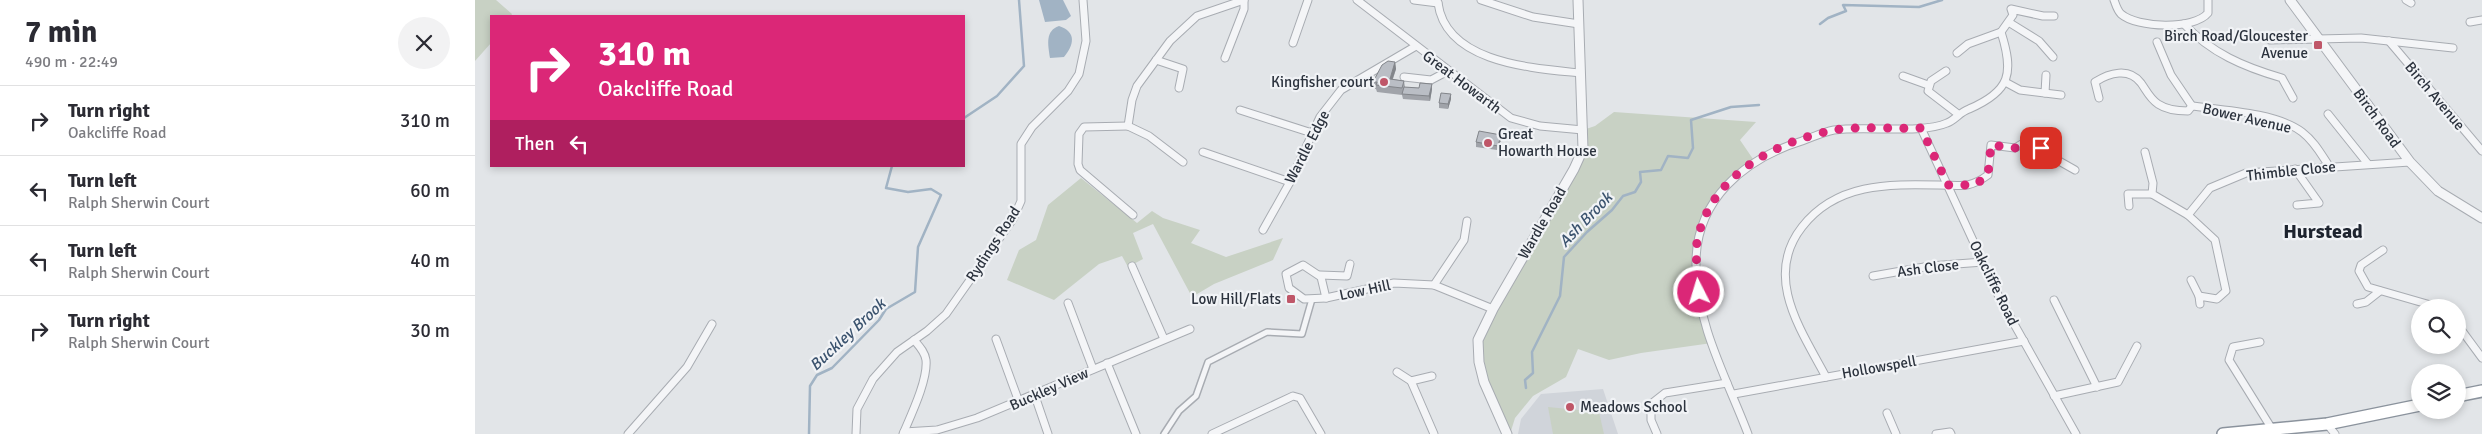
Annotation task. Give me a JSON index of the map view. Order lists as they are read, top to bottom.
{
  "streets": {
    "street": [
      "Great Howarth",
      "Birch Avenue",
      "Bower Avenue",
      "Birch Road",
      "Wardle Edge",
      "Thimble Close",
      "Wardle Road",
      "Rydings Road",
      "Ash Close",
      "Oakcliffe Road",
      "Low Hill",
      "Hollowspell",
      "Buckley View"
    ]
  },
  "crossings": [
    ["Great Howarth", "Wardle Edge"],
    ["Great Howarth", "Wardle Road"],
    ["Bower Avenue", "Thimble Close"],
    ["Birch Road", "Thimble Close"],
    ["Wardle Road", "Low Hill"],
    ["Ash Close", "Oakcliffe Road"],
    ["Oakcliffe Road", "Hollowspell"]
  ],
  "districts": ["Hurstead"],
  "water": ["Ash Brook", "Buckley Brook"],
  "places": {
    "transit": ["Birch Road/Gloucester Avenue", "Low Hill/Flats"],
    "other": ["Kingfisher court", "Great Howarth House", "Meadows School"]
  },
  "page": {
    "heading": ["7 min", "490 m · 22:49"],
    "turn": ["310 m", "Oakcliffe Road"],
    "list": [
      {
        "name": "Turn right",
        "note": "Oakcliffe Road",
        "value": "310 m"
      },
      {
        "name": "Turn left",
        "note": "Ralph Sherwin Court",
        "value": "60 m"
      },
      {
        "name": "Turn left",
        "note": "Ralph Sherwin Court",
        "value": "40 m"
      },
      {
        "name": "Turn right",
        "note": "Ralph Sherwin Court",
        "value": "30 m"
      }
    ],
    "then": "Then"
  }
}
